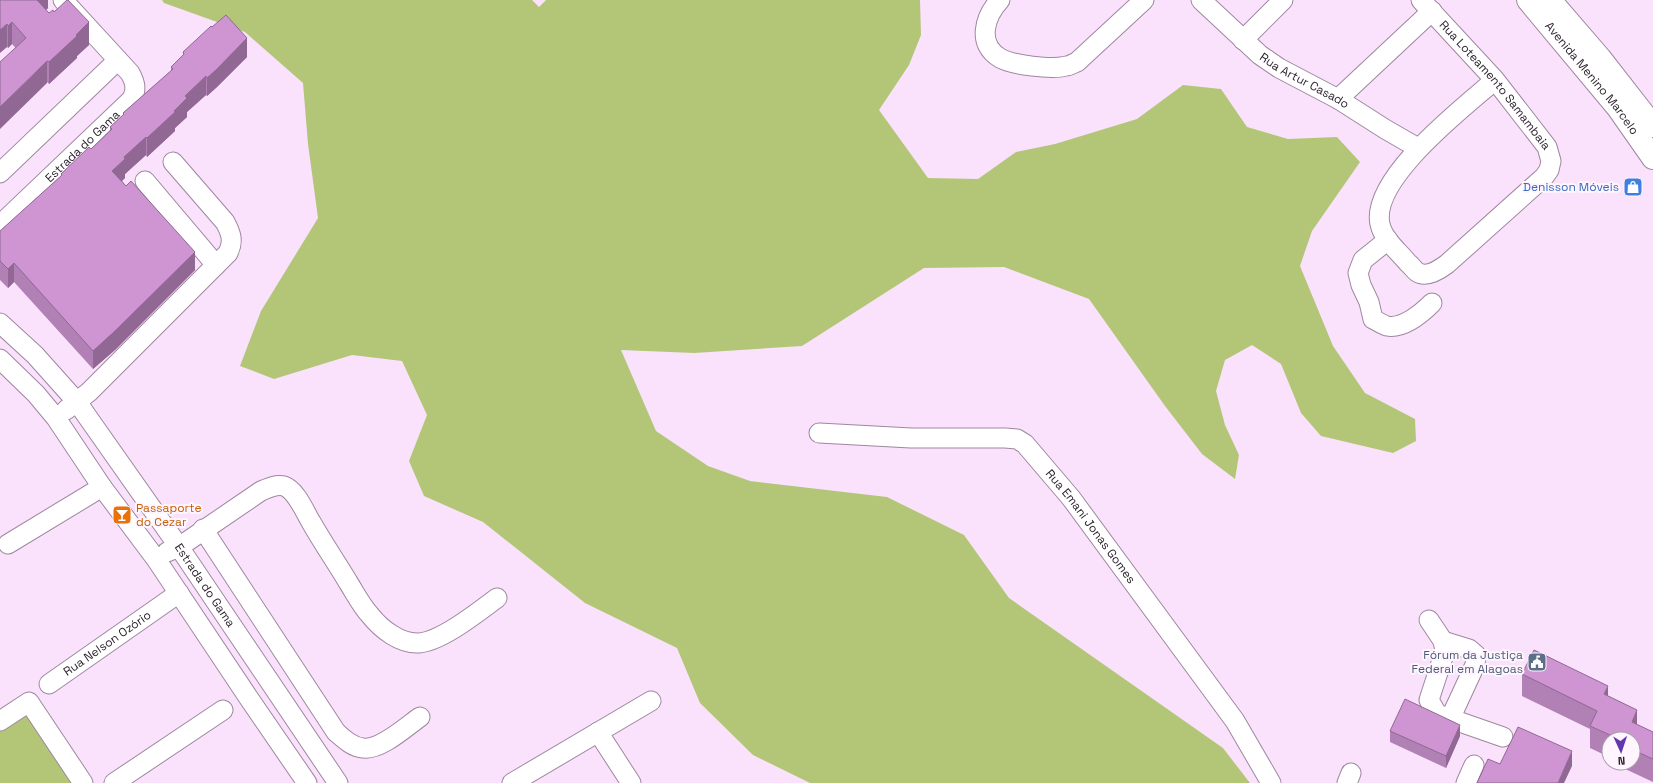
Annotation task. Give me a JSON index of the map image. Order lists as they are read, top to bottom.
{
  "streets": {
    "main road": ["Avenida Menino Marcelo"],
    "street": [
      "Rua Artur Casado",
      "Rua Loteamento Samambaia",
      "Estrada do Gama",
      "Rua Emani Jonas Gomes",
      "Rua Nelson Ozório"
    ]
  },
  "places": {
    "shop": ["Denisson Móveis"],
    "bar": ["Passaporte do Cezar"],
    "public building": ["Fórum da Justiça Federal em Alagoas"]
  },
  "north": "bottom"
}
